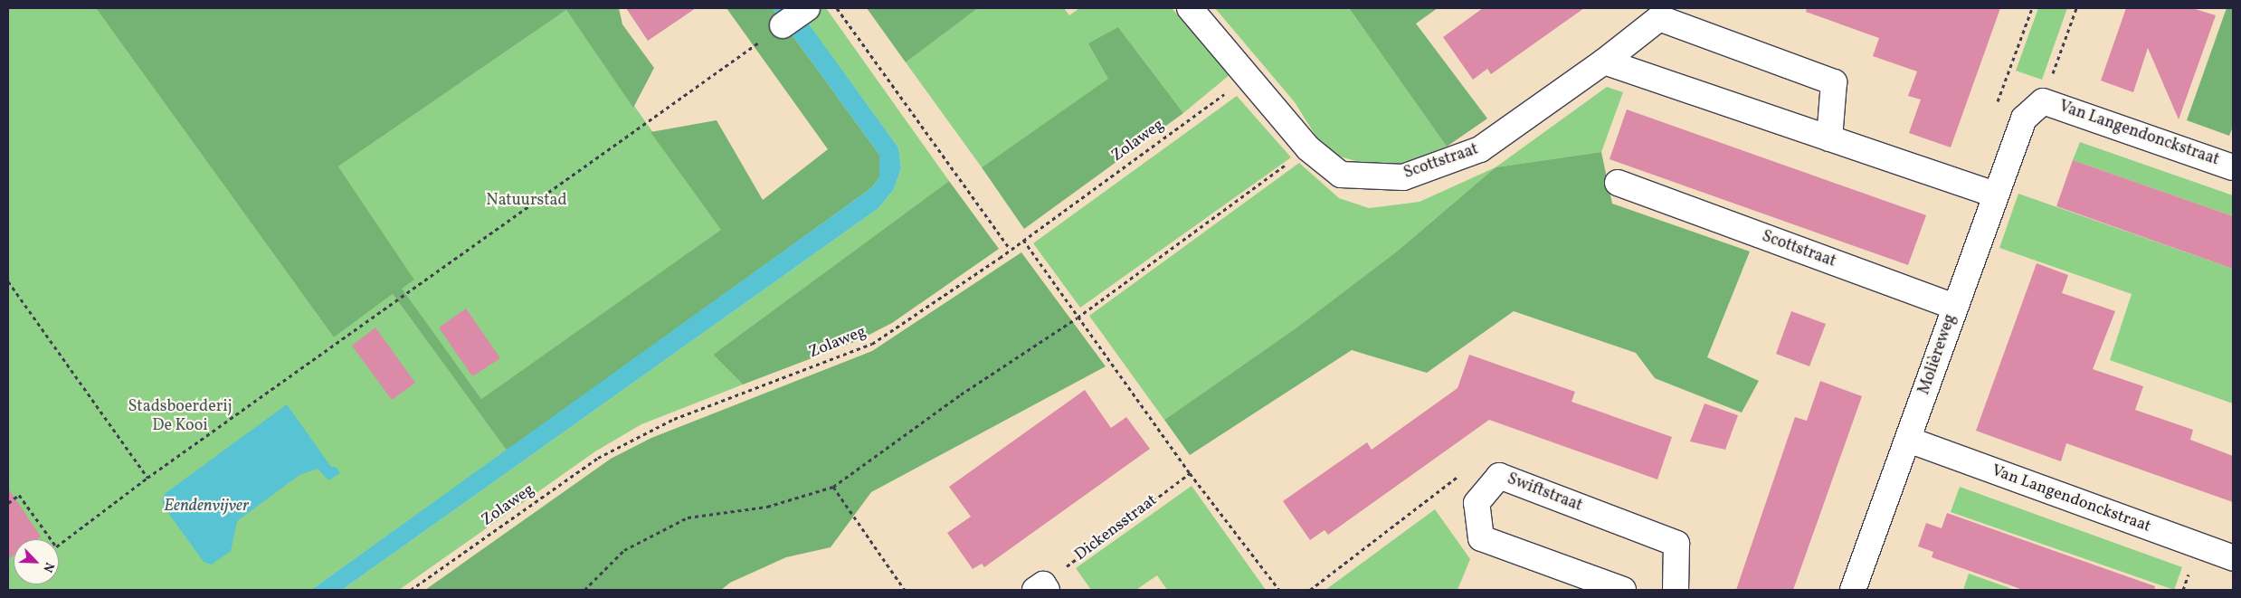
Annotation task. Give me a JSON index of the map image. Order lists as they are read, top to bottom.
{
  "streets": {
    "street": [
      "Van Langendonckstraat",
      "Scottstraat",
      "Molièreweg",
      "Swiftstraat"
    ],
    "path": ["Zolaweg", "Dickensstraat"]
  },
  "crossings": [
    ["Van Langendonckstraat", "Molièreweg"],
    ["Zolaweg", "Scottstraat"],
    ["Scottstraat", "Molièreweg"]
  ],
  "water": ["Eendenvijver"],
  "parks": ["Natuurstad", "Stadsboerderij De Kooi"],
  "north": "bottom right"
}
